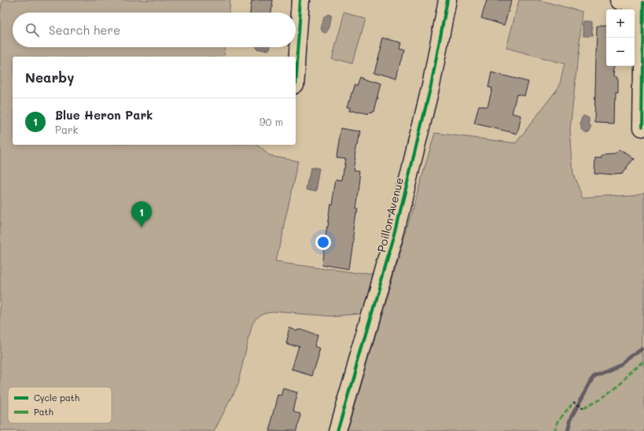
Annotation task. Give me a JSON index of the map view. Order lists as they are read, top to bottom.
{
  "streets": {
    "street": ["Poillon Avenue"]
  },
  "legend": ["Cycle path", "Path"],
  "page": {
    "map_buttons": ["+", "−"],
    "search": "Search here",
    "heading": "Nearby",
    "list": [
      {
        "mark": "1",
        "name": "Blue Heron Park",
        "note": "Park",
        "value": "90 m"
      }
    ],
    "pins": "1"
  }
}
